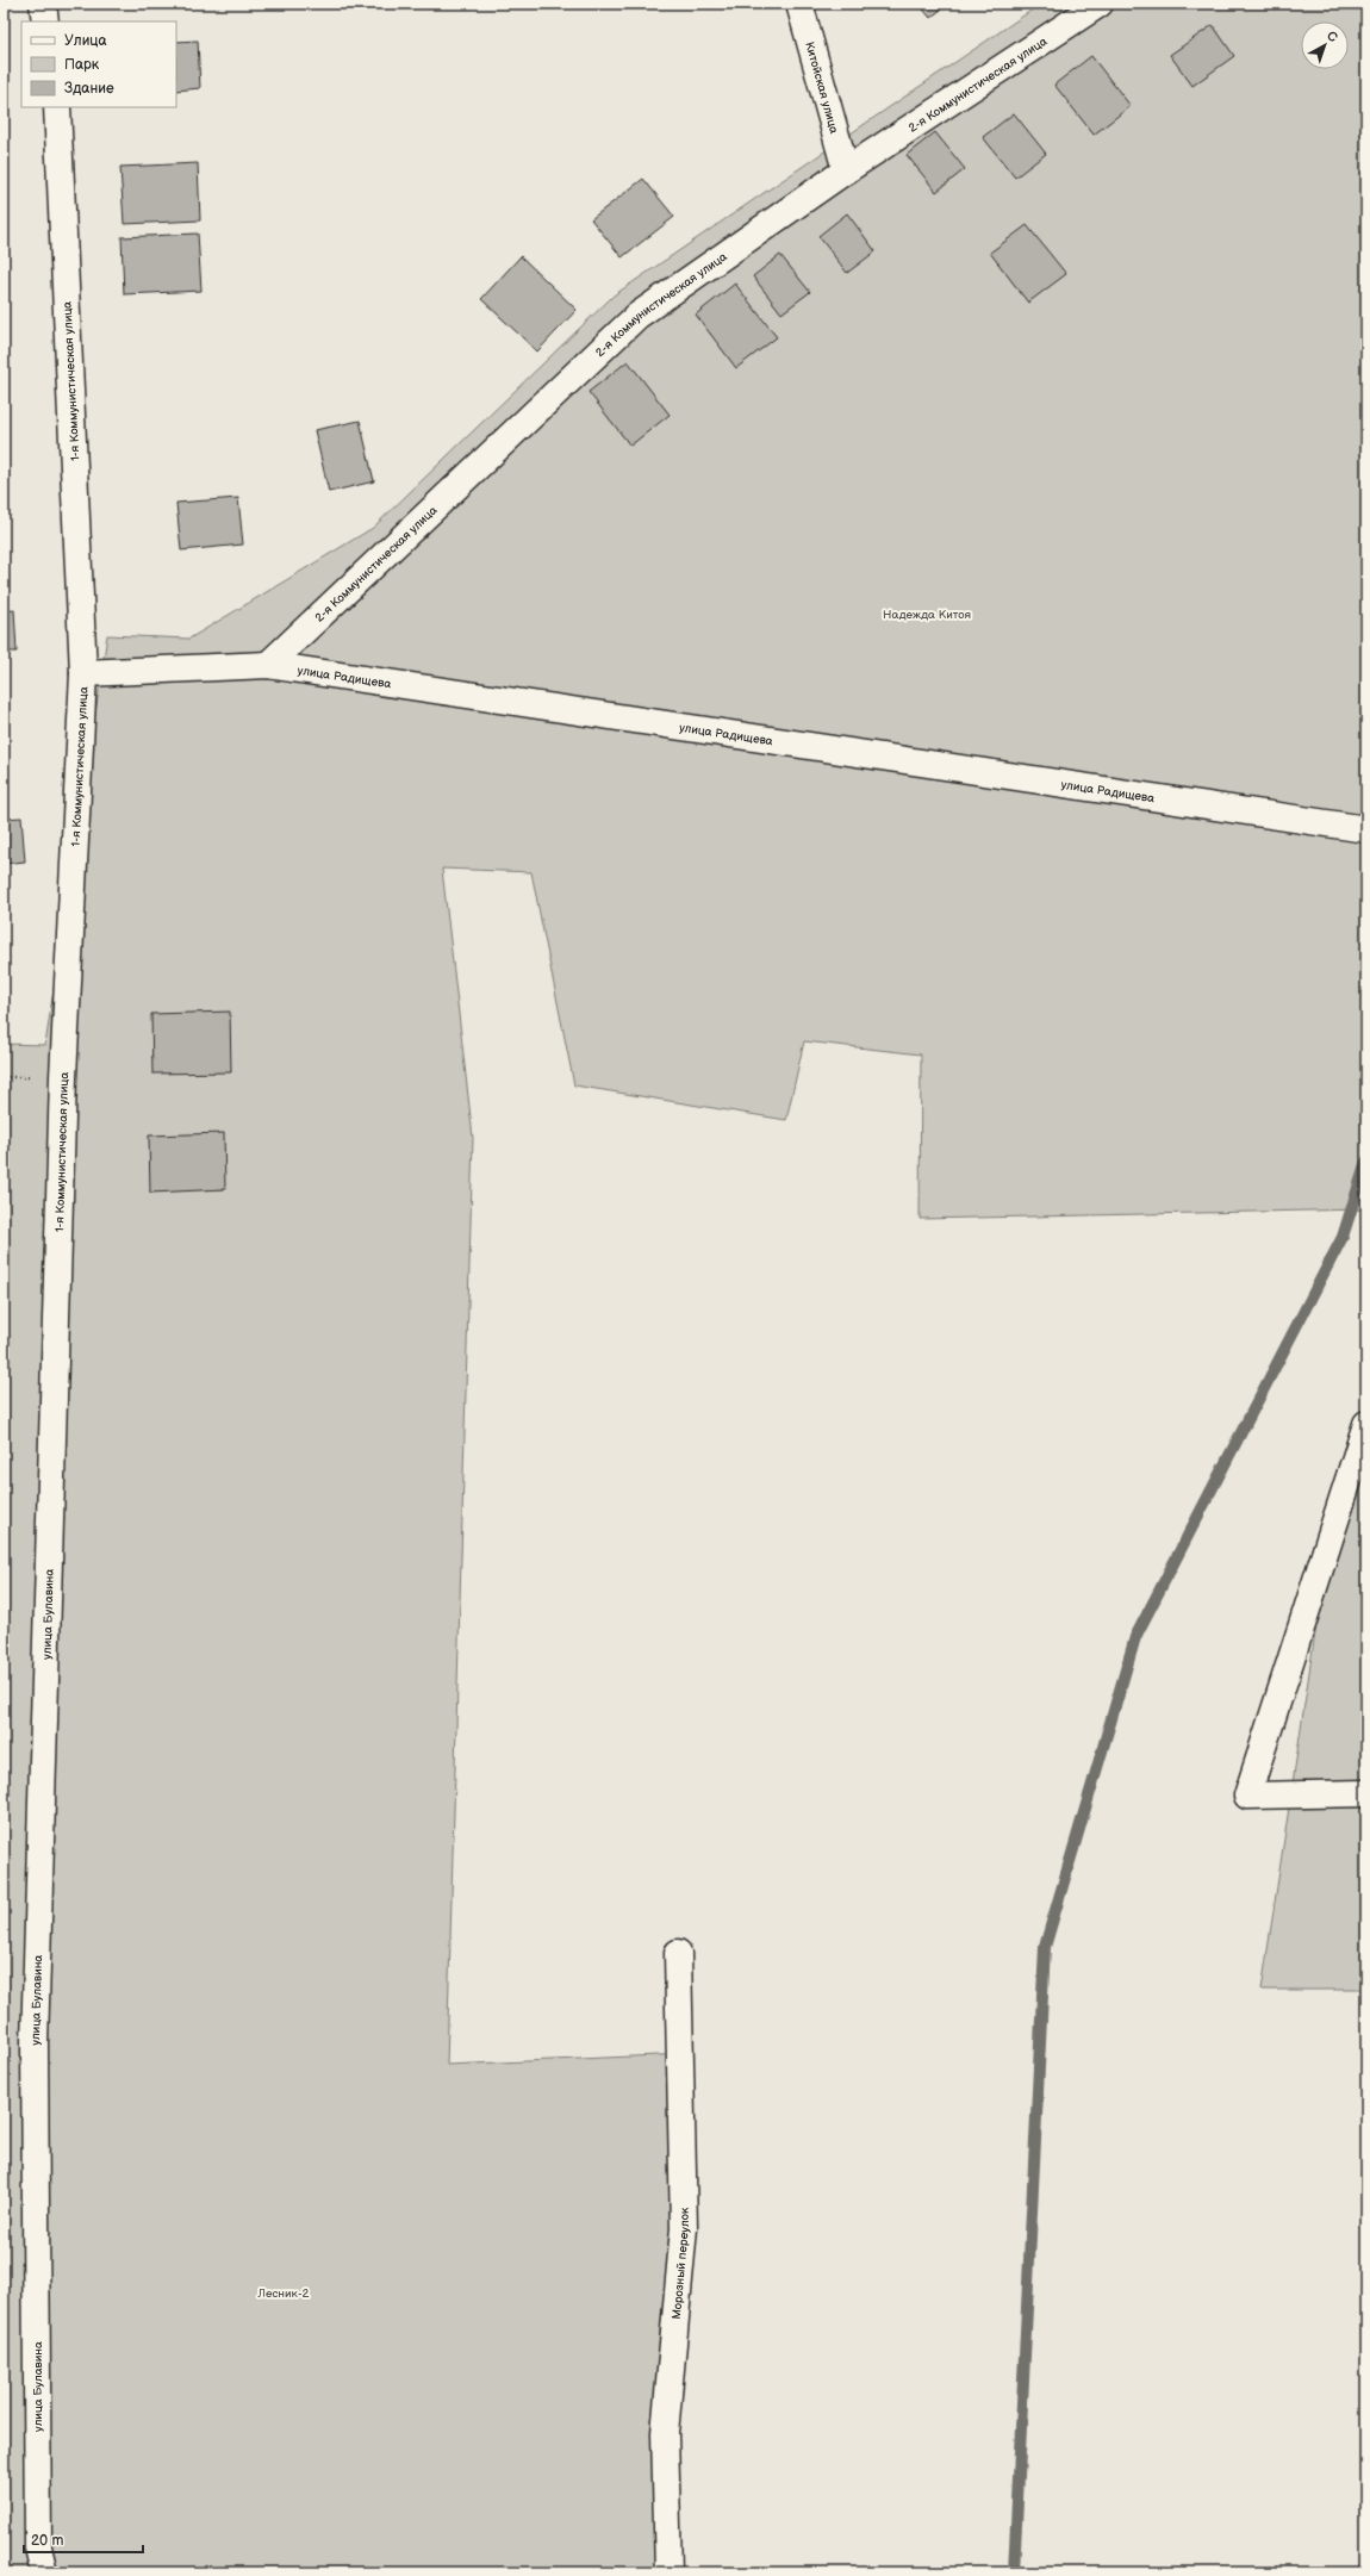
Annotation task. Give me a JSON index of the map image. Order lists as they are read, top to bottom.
{
  "streets": {
    "street": [
      "2-я Коммунистическая улица",
      "Китойская улица",
      "1-я Коммунистическая улица",
      "улица Радищева",
      "улица Булавина",
      "Морозный переулок"
    ]
  },
  "crossings": [
    ["2-я Коммунистическая улица", "Китойская улица"],
    ["2-я Коммунистическая улица", "улица Радищева"],
    ["1-я Коммунистическая улица", "улица Радищева"],
    ["1-я Коммунистическая улица", "улица Булавина"]
  ],
  "parks": ["Надежда Китоя", "Лесник-2"],
  "legend": ["Улица", "Парк", "Здание"],
  "scale_bar": "20 m",
  "north": "top right"
}
